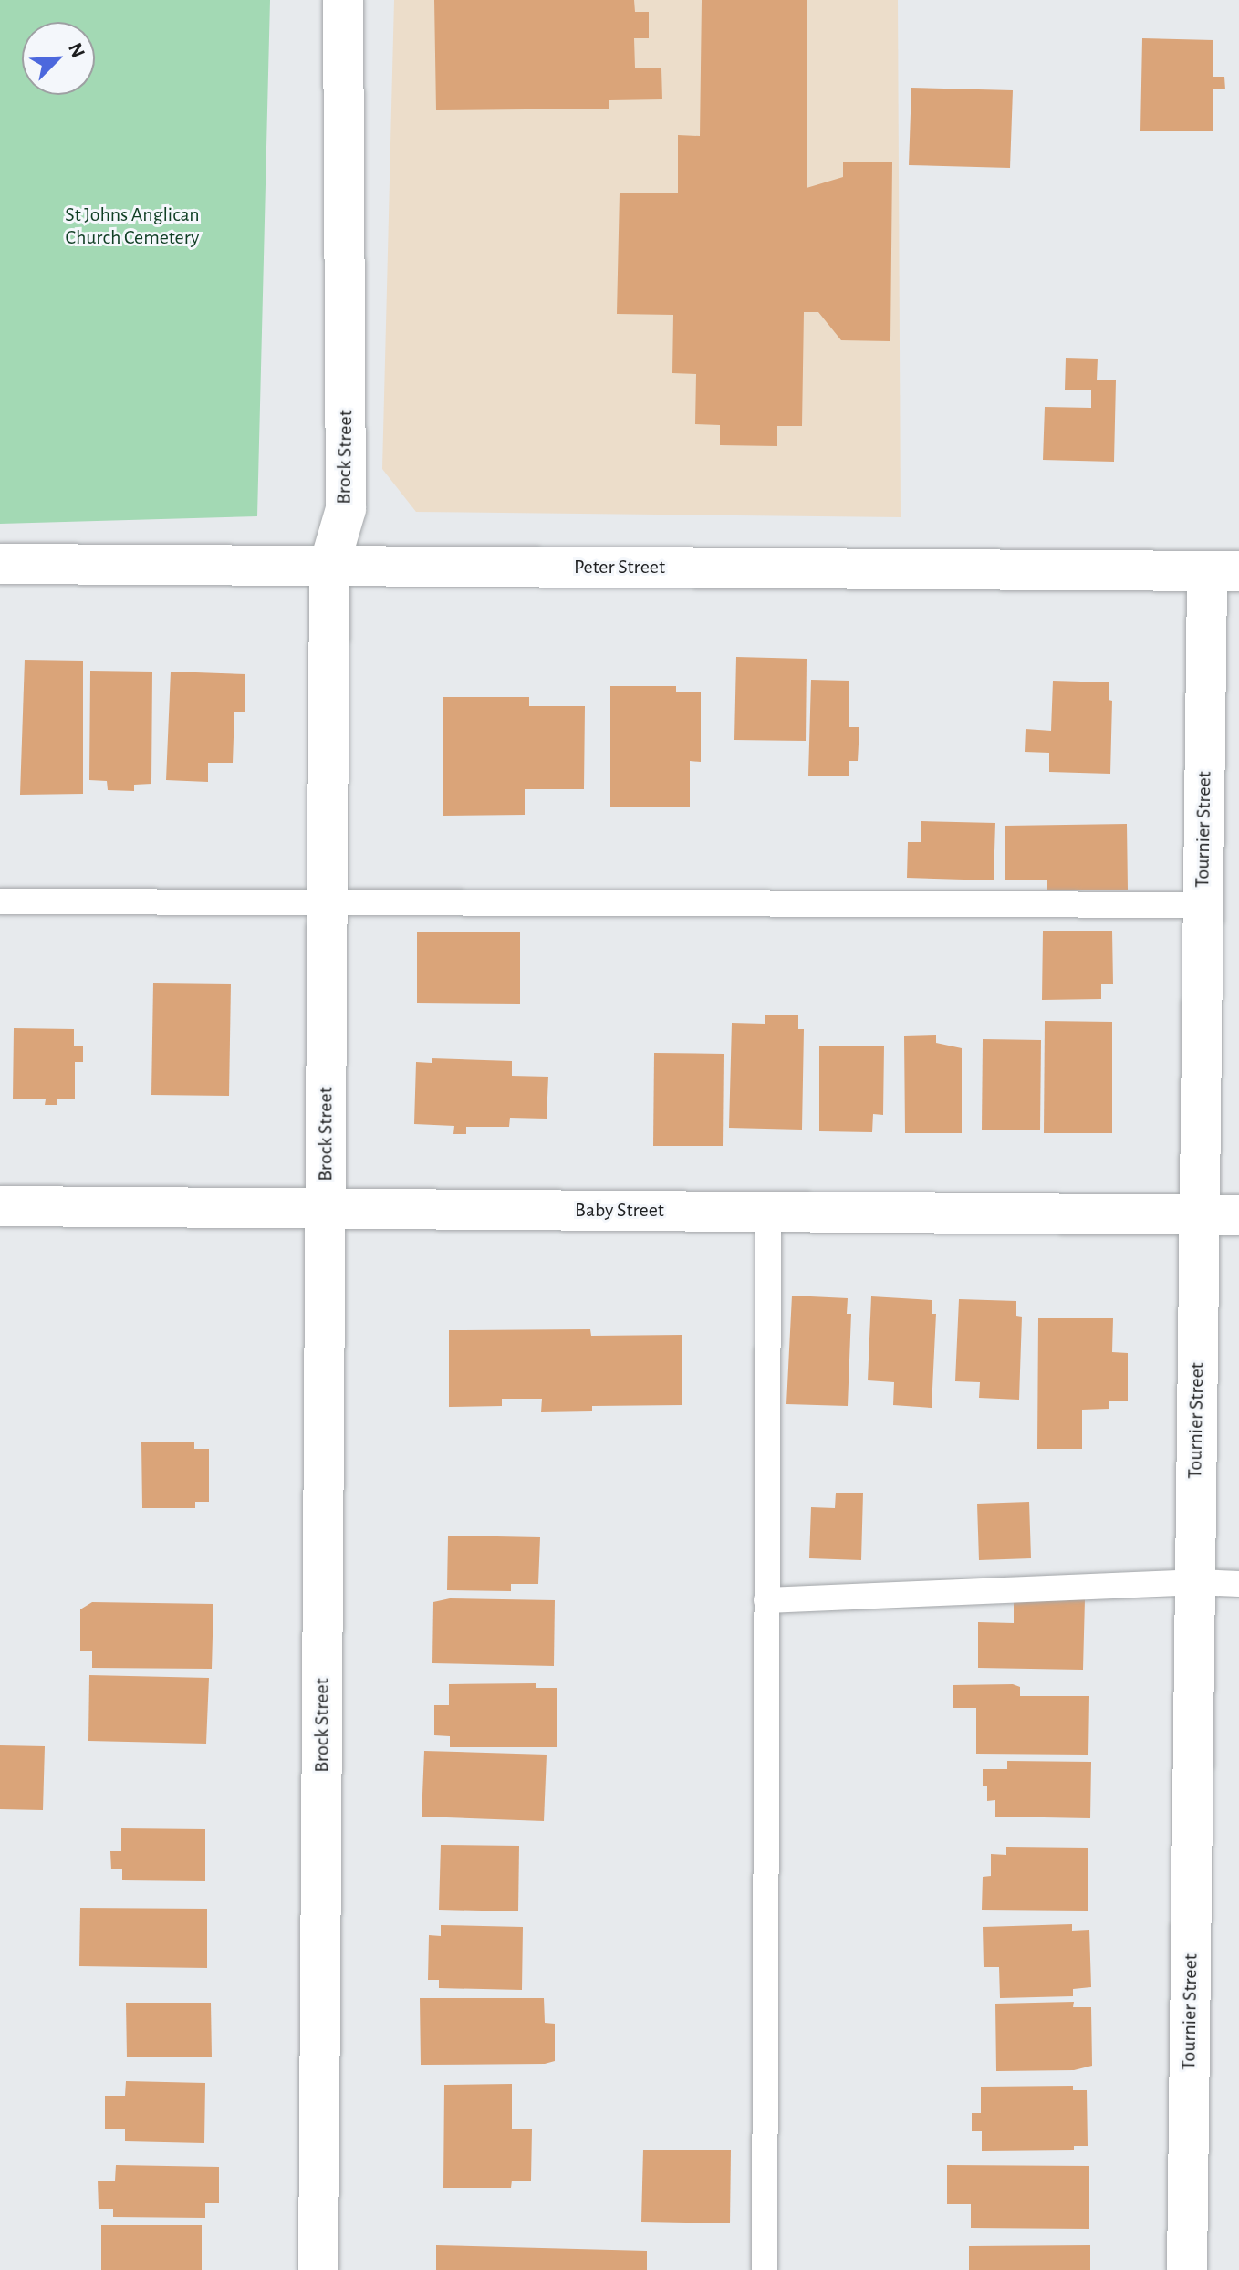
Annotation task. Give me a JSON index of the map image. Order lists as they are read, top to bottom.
{
  "streets": {
    "street": [
      "Brock Street",
      "Peter Street",
      "Tournier Street",
      "Baby Street"
    ]
  },
  "crossings": [
    ["Brock Street", "Peter Street"],
    ["Brock Street", "Baby Street"],
    ["Peter Street", "Tournier Street"],
    ["Tournier Street", "Baby Street"]
  ],
  "parks": ["St Johns Anglican Church Cemetery"],
  "north": "top right"
}
